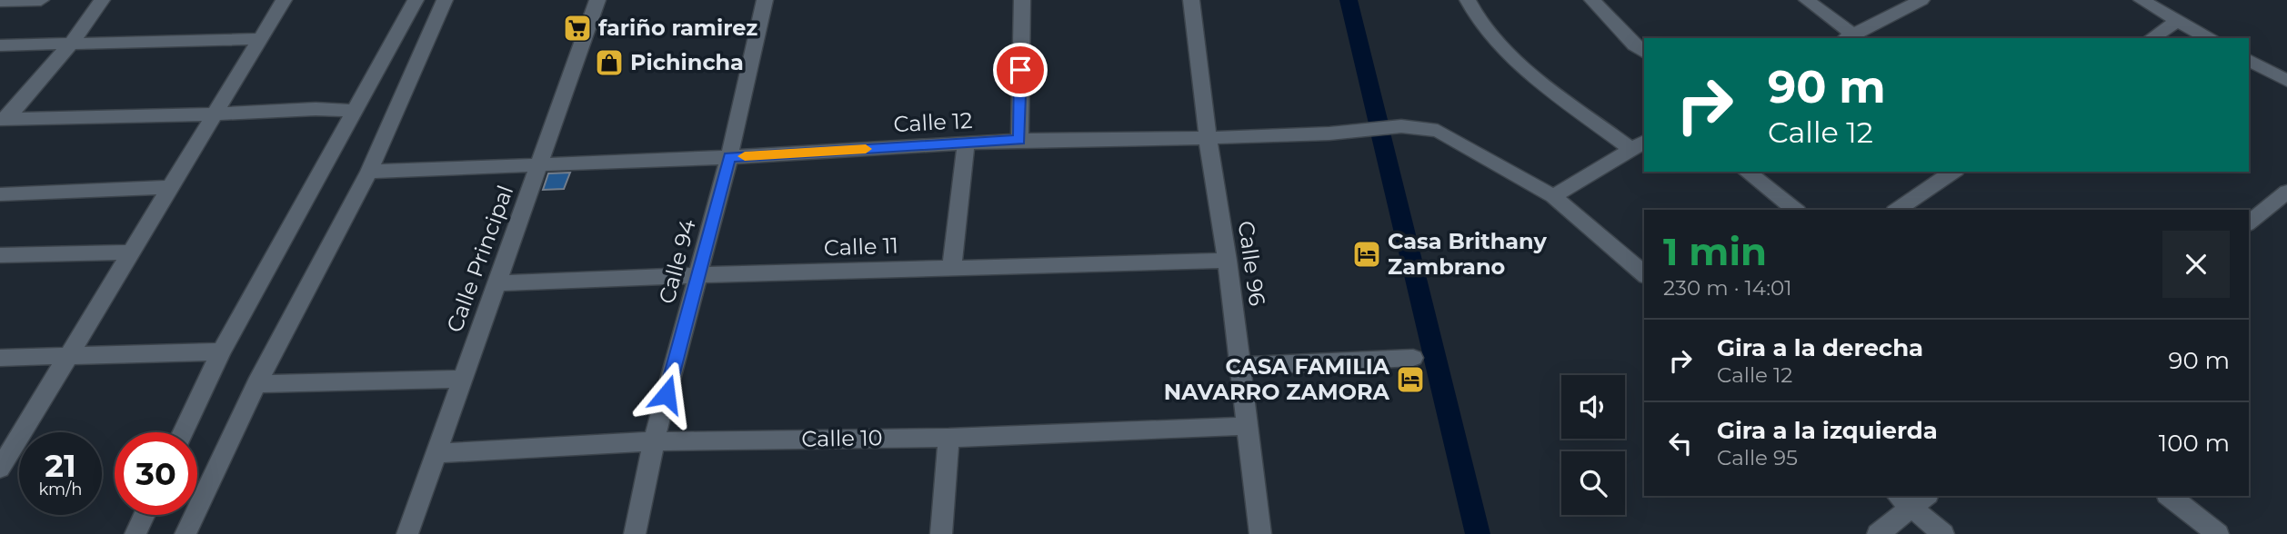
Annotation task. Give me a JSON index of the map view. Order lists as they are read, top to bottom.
{
  "streets": {
    "street": [
      "Calle 12",
      "Calle 11",
      "Calle Principal",
      "Calle 94",
      "Calle 96",
      "Calle 10"
    ]
  },
  "crossings": [
    ["Calle 12", "Calle Principal"],
    ["Calle 12", "Calle 94"],
    ["Calle 12", "Calle 96"],
    ["Calle 11", "Calle Principal"],
    ["Calle 11", "Calle 94"],
    ["Calle 11", "Calle 96"],
    ["Calle Principal", "Calle 10"],
    ["Calle 94", "Calle 10"],
    ["Calle 96", "Calle 10"]
  ],
  "places": {
    "supermarket": ["fariño ramirez"],
    "shop": ["Pichincha"],
    "hotel": ["Casa Brithany Zambrano", "CASA FAMILIA NAVARRO ZAMORA"]
  },
  "page": {
    "turn": ["90 m", "Calle 12"],
    "heading": ["1 min", "230 m · 14:01"],
    "list": [
      {
        "name": "Gira a la derecha",
        "note": "Calle 12",
        "value": "90 m"
      },
      {
        "name": "Gira a la izquierda",
        "note": "Calle 95",
        "value": "100 m"
      }
    ],
    "speed": "21 km/h",
    "limit": "30"
  }
}
